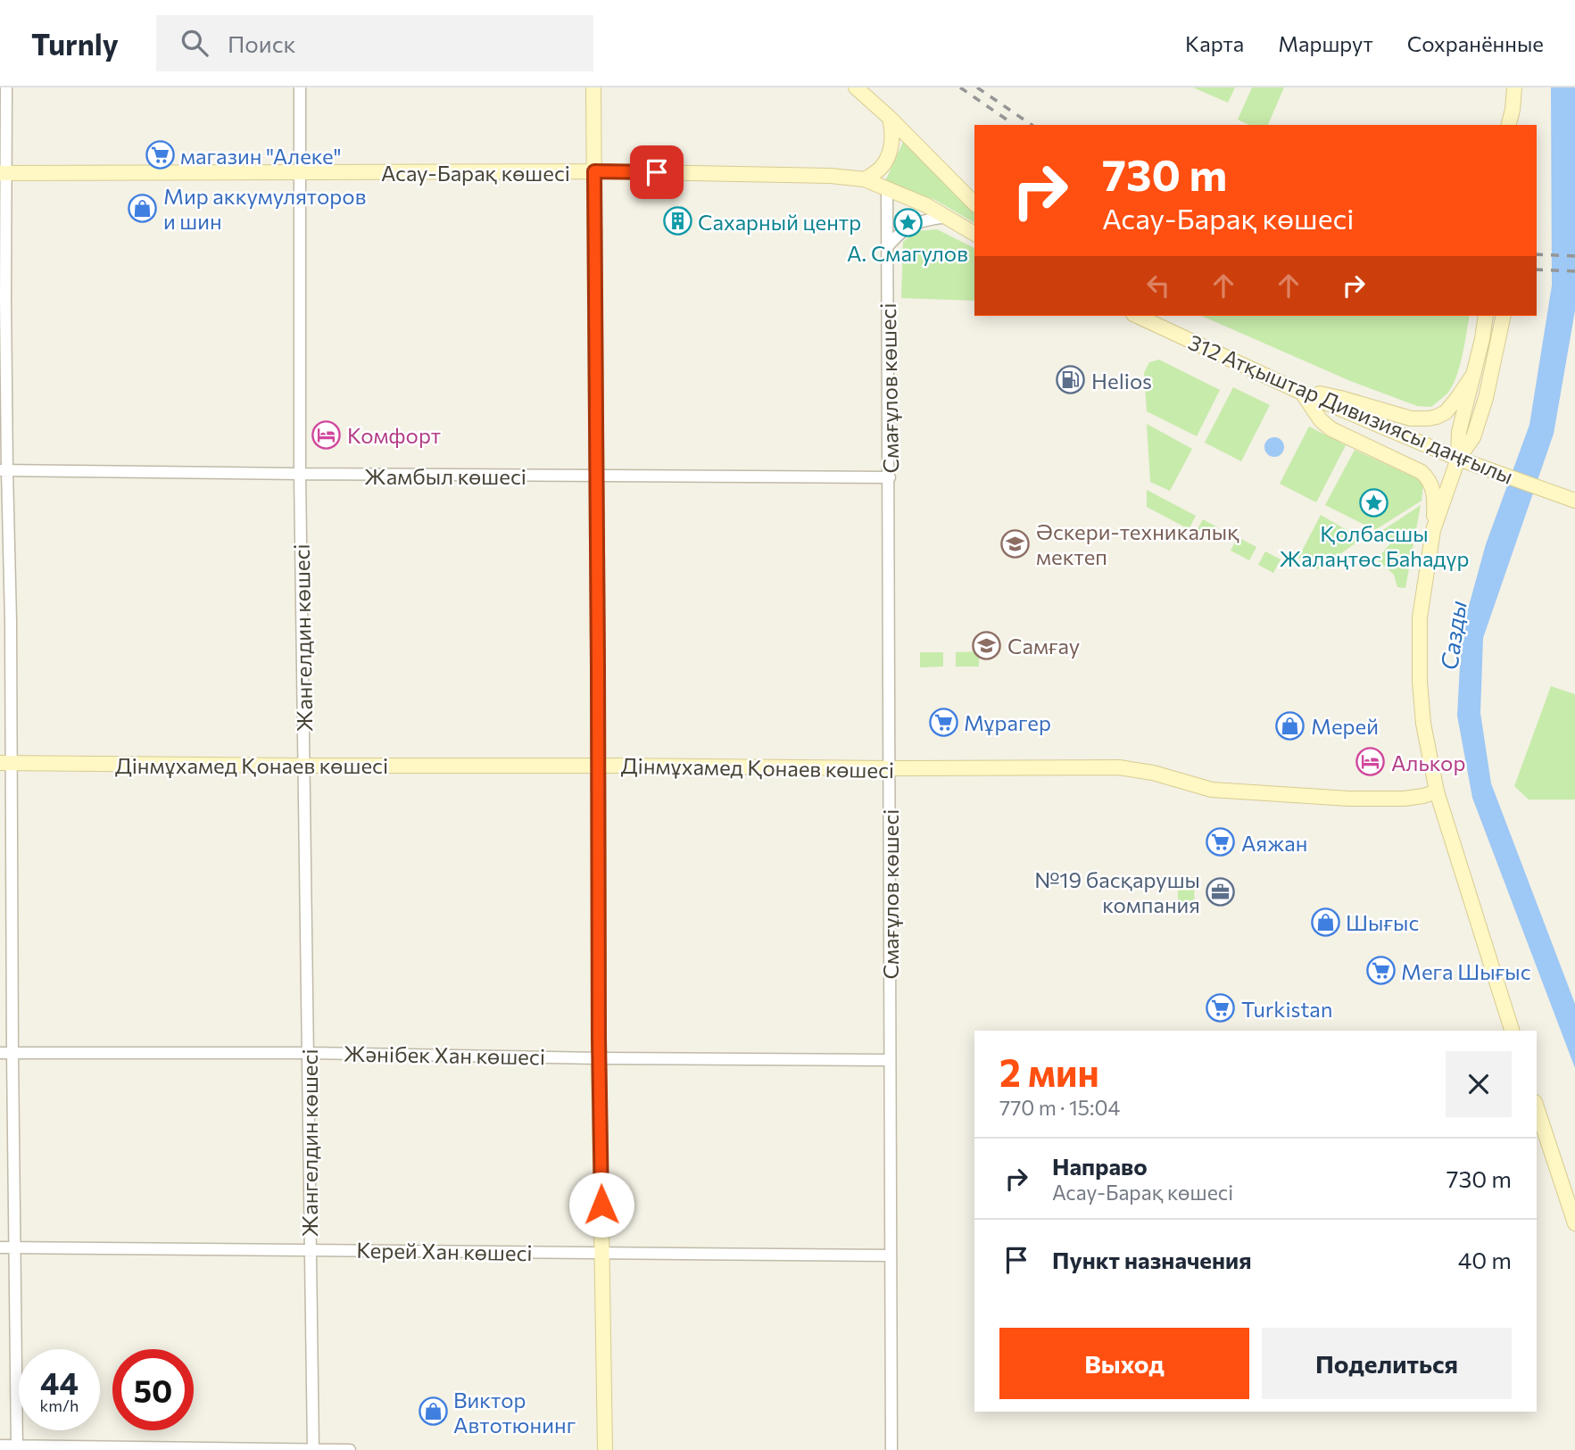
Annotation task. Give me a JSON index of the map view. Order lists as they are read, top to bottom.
{
  "streets": {
    "main road": ["Асау-Барақ көшесі", "312 Атқыштар Дивизиясы даңғылы", "Дінмұхамед Қонаев көшесі"],
    "street": [
      "Смағұлов көшесі",
      "Жамбыл көшесі",
      "Жангелдин көшесі",
      "Жәнібек Хан көшесі",
      "Керей Хан көшесі"
    ]
  },
  "crossings": [
    ["Асау-Барақ көшесі", "Смағұлов көшесі"],
    ["Асау-Барақ көшесі", "Жангелдин көшесі"],
    ["Смағұлов көшесі", "Жамбыл көшесі"],
    ["Смағұлов көшесі", "Дінмұхамед Қонаев көшесі"],
    ["Смағұлов көшесі", "Жәнібек Хан көшесі"],
    ["Смағұлов көшесі", "Керей Хан көшесі"],
    ["Жамбыл көшесі", "Жангелдин көшесі"],
    ["Жангелдин көшесі", "Дінмұхамед Қонаев көшесі"],
    ["Жангелдин көшесі", "Жәнібек Хан көшесі"],
    ["Жангелдин көшесі", "Керей Хан көшесі"]
  ],
  "water": ["Сазды"],
  "places": {
    "supermarket": [
      "магазин \"Алеке\"",
      "Мұрагер",
      "Аяжан",
      "Мега Шығыс",
      "Turkistan"
    ],
    "shop": [
      "Мир аккумуляторов и шин",
      "Мерей",
      "Шығыс",
      "Виктор Автотюнинг"
    ],
    "building": ["Сахарный центр"],
    "place": ["А. Смагулов", "Қолбасшы Жалаңтөс Баһадүр"],
    "fuel station": ["Helios"],
    "hotel": ["Комфорт", "Алькор"],
    "school or university": ["Әскери-техникалық мектеп", "Самғау"],
    "office": ["№19 басқарушы компания"]
  },
  "page": {
    "header": "Turnly",
    "search": "Поиск",
    "nav": ["Карта", "Маршрут", "Сохранённые"],
    "turn": ["730 m", "Асау-Барақ көшесі"],
    "heading": ["2 мин", "770 m · 15:04"],
    "list": [
      {
        "name": "Направо",
        "note": "Асау-Барақ көшесі",
        "value": "730 m"
      },
      {
        "name": "Пункт назначения",
        "value": "40 m"
      }
    ],
    "buttons": ["Выход", "Поделиться"],
    "speed": "44 km/h",
    "limit": "50"
  }
}
